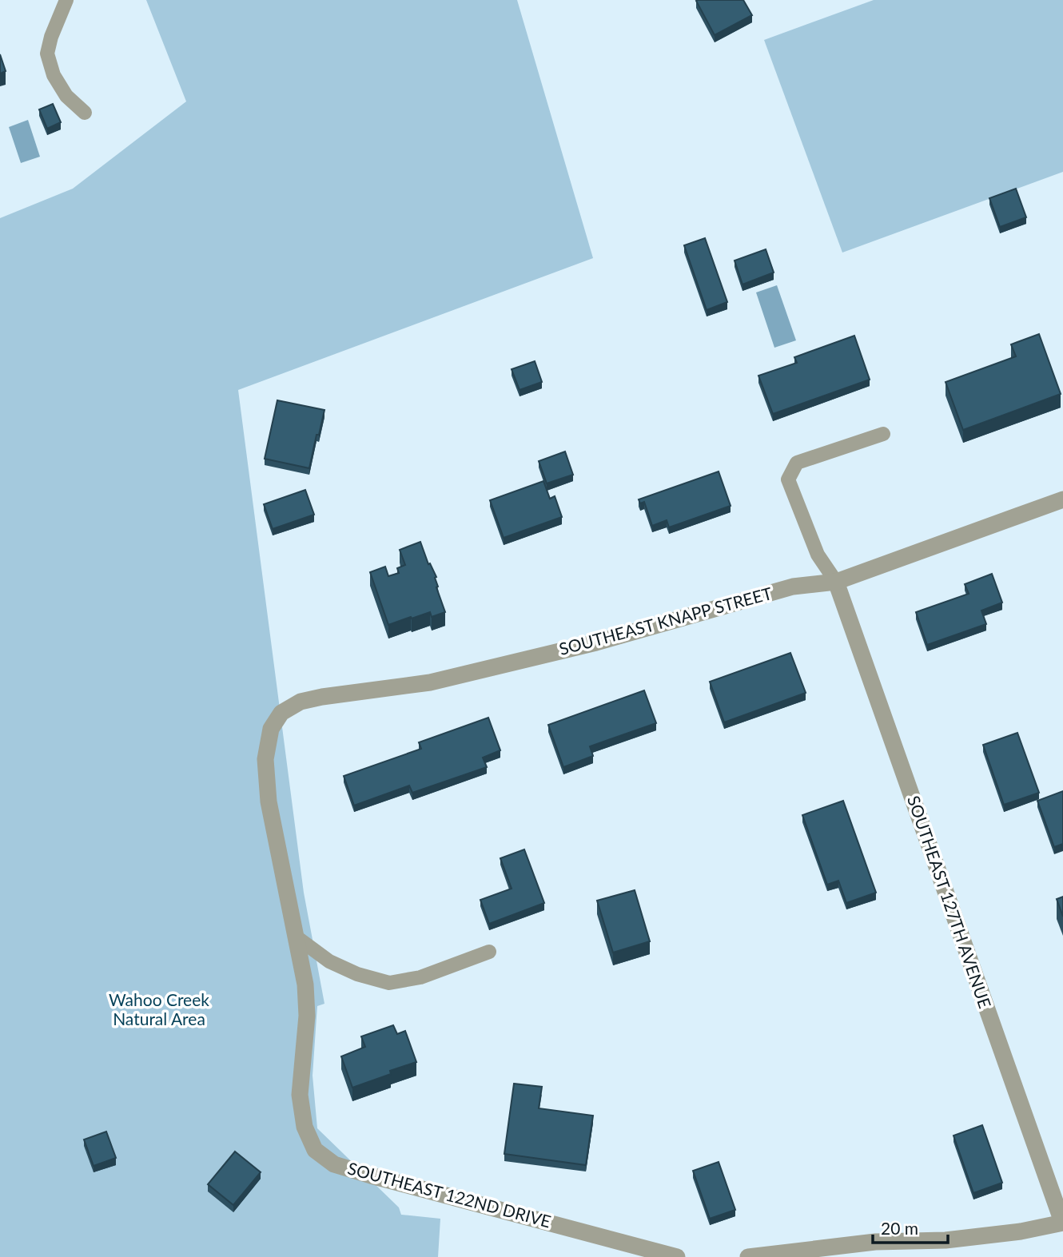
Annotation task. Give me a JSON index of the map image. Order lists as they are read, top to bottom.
{
  "streets": {
    "street": ["SOUTHEAST KNAPP STREET", "SOUTHEAST 127TH AVENUE", "SOUTHEAST 122ND DRIVE"]
  },
  "crossings": [
    ["SOUTHEAST KNAPP STREET", "SOUTHEAST 127TH AVENUE"],
    ["SOUTHEAST KNAPP STREET", "SOUTHEAST 122ND DRIVE"]
  ],
  "parks": ["Wahoo Creek Natural Area"],
  "scale_bar": "20 m"
}
